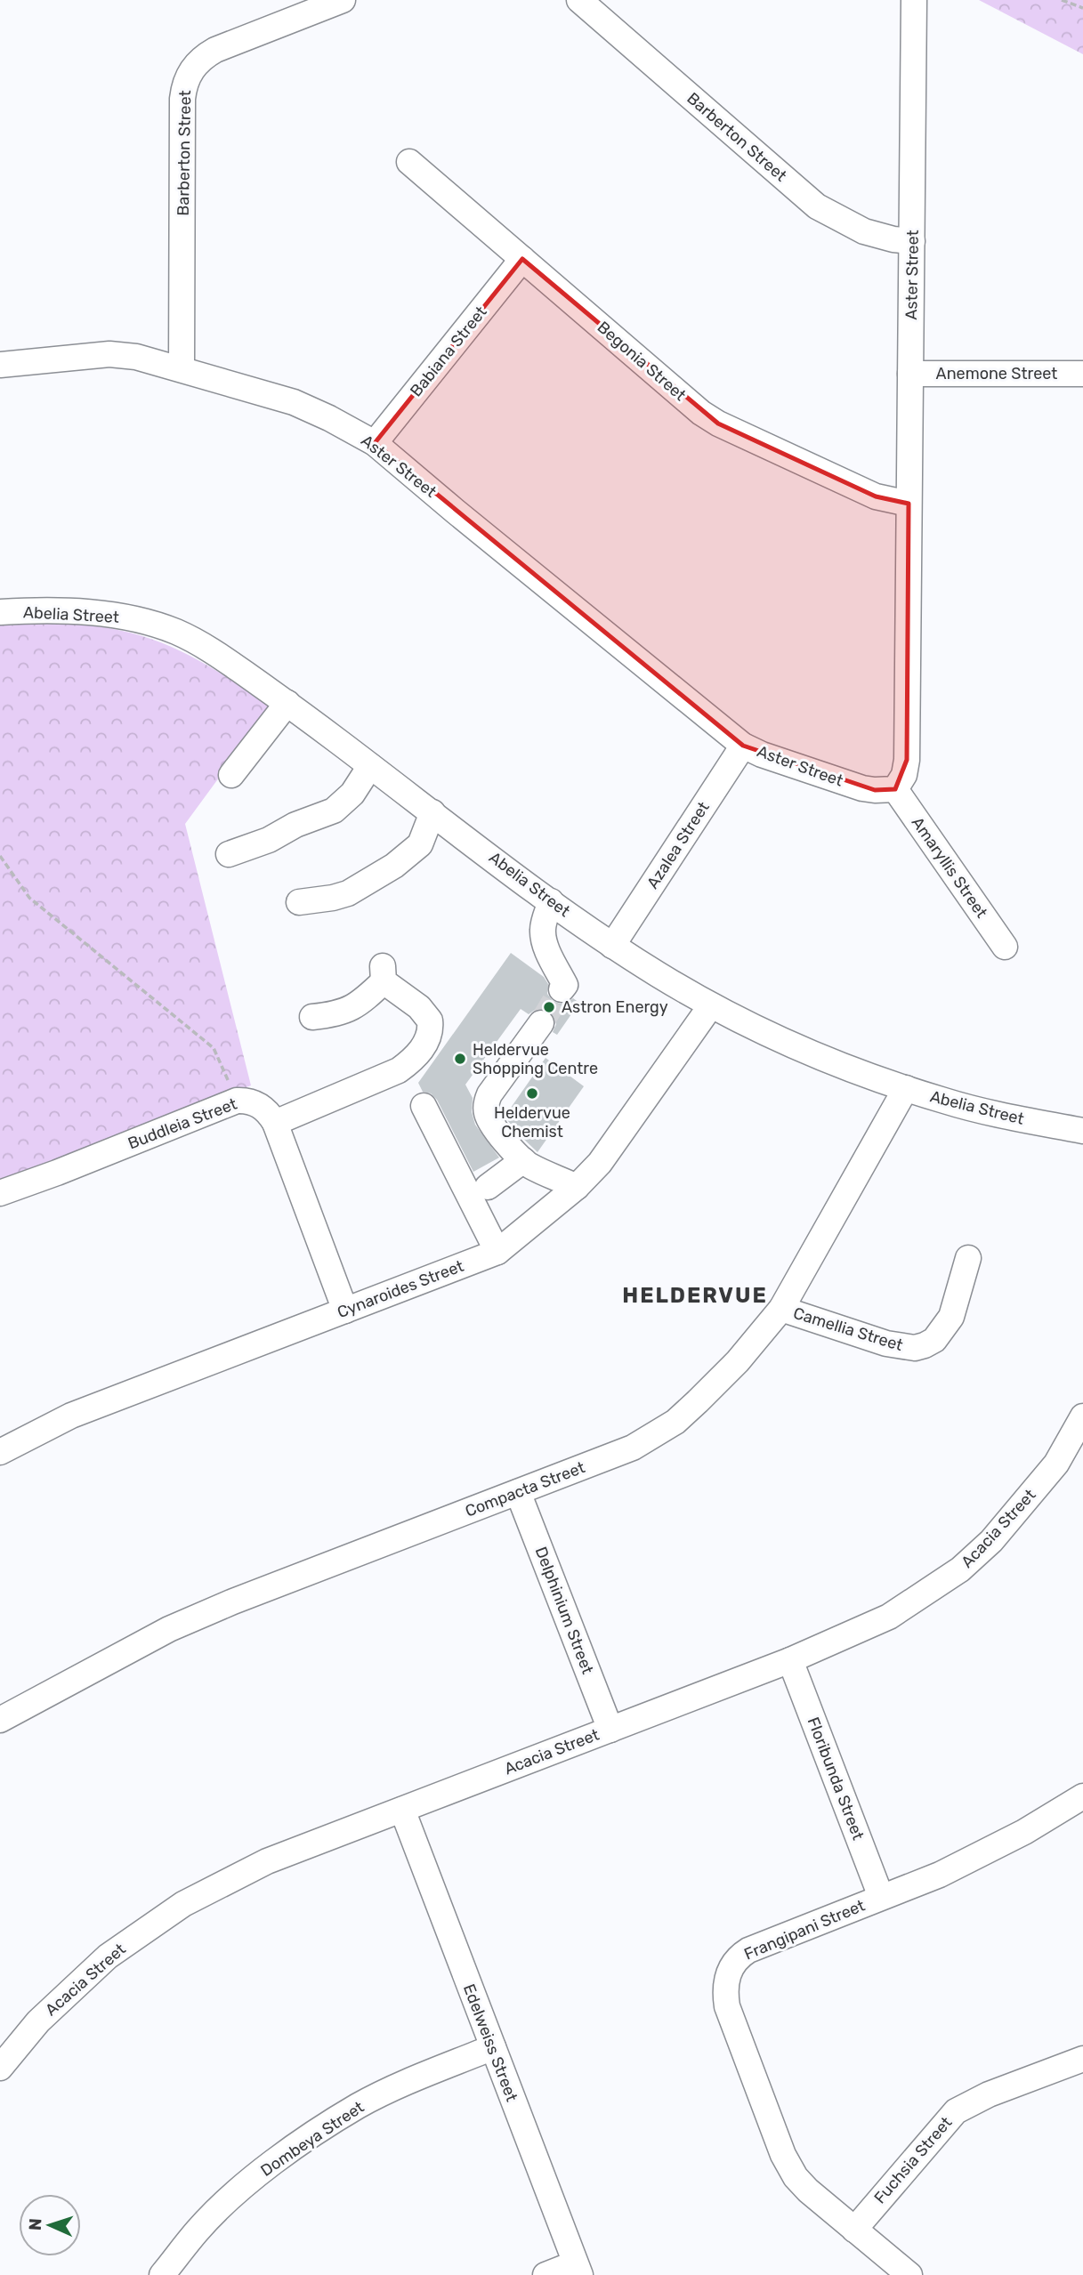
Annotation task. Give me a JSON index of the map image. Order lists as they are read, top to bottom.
{
  "streets": {
    "street": [
      "Barberton Street",
      "Aster Street",
      "Babiana Street",
      "Begonia Street",
      "Anemone Street",
      "Abelia Street",
      "Azalea Street",
      "Amaryllis Street",
      "Buddleia Street",
      "Cynaroides Street",
      "Camellia Street",
      "Compacta Street",
      "Acacia Street",
      "Delphinium Street",
      "Floribunda Street",
      "Frangipani Street",
      "Edelweiss Street",
      "Dombeya Street",
      "Fuchsia Street"
    ]
  },
  "crossings": [
    ["Barberton Street", "Aster Street"],
    ["Aster Street", "Babiana Street"],
    ["Aster Street", "Begonia Street"],
    ["Aster Street", "Anemone Street"],
    ["Aster Street", "Azalea Street"],
    ["Aster Street", "Amaryllis Street"],
    ["Babiana Street", "Begonia Street"],
    ["Abelia Street", "Azalea Street"],
    ["Abelia Street", "Cynaroides Street"],
    ["Abelia Street", "Compacta Street"],
    ["Buddleia Street", "Cynaroides Street"],
    ["Camellia Street", "Compacta Street"],
    ["Compacta Street", "Delphinium Street"],
    ["Acacia Street", "Delphinium Street"],
    ["Acacia Street", "Floribunda Street"],
    ["Acacia Street", "Edelweiss Street"],
    ["Floribunda Street", "Frangipani Street"],
    ["Frangipani Street", "Fuchsia Street"],
    ["Edelweiss Street", "Dombeya Street"]
  ],
  "districts": ["HELDERVUE"],
  "places": ["Astron Energy", "Heldervue Shopping Centre", "Heldervue Chemist"],
  "north": "left"
}
